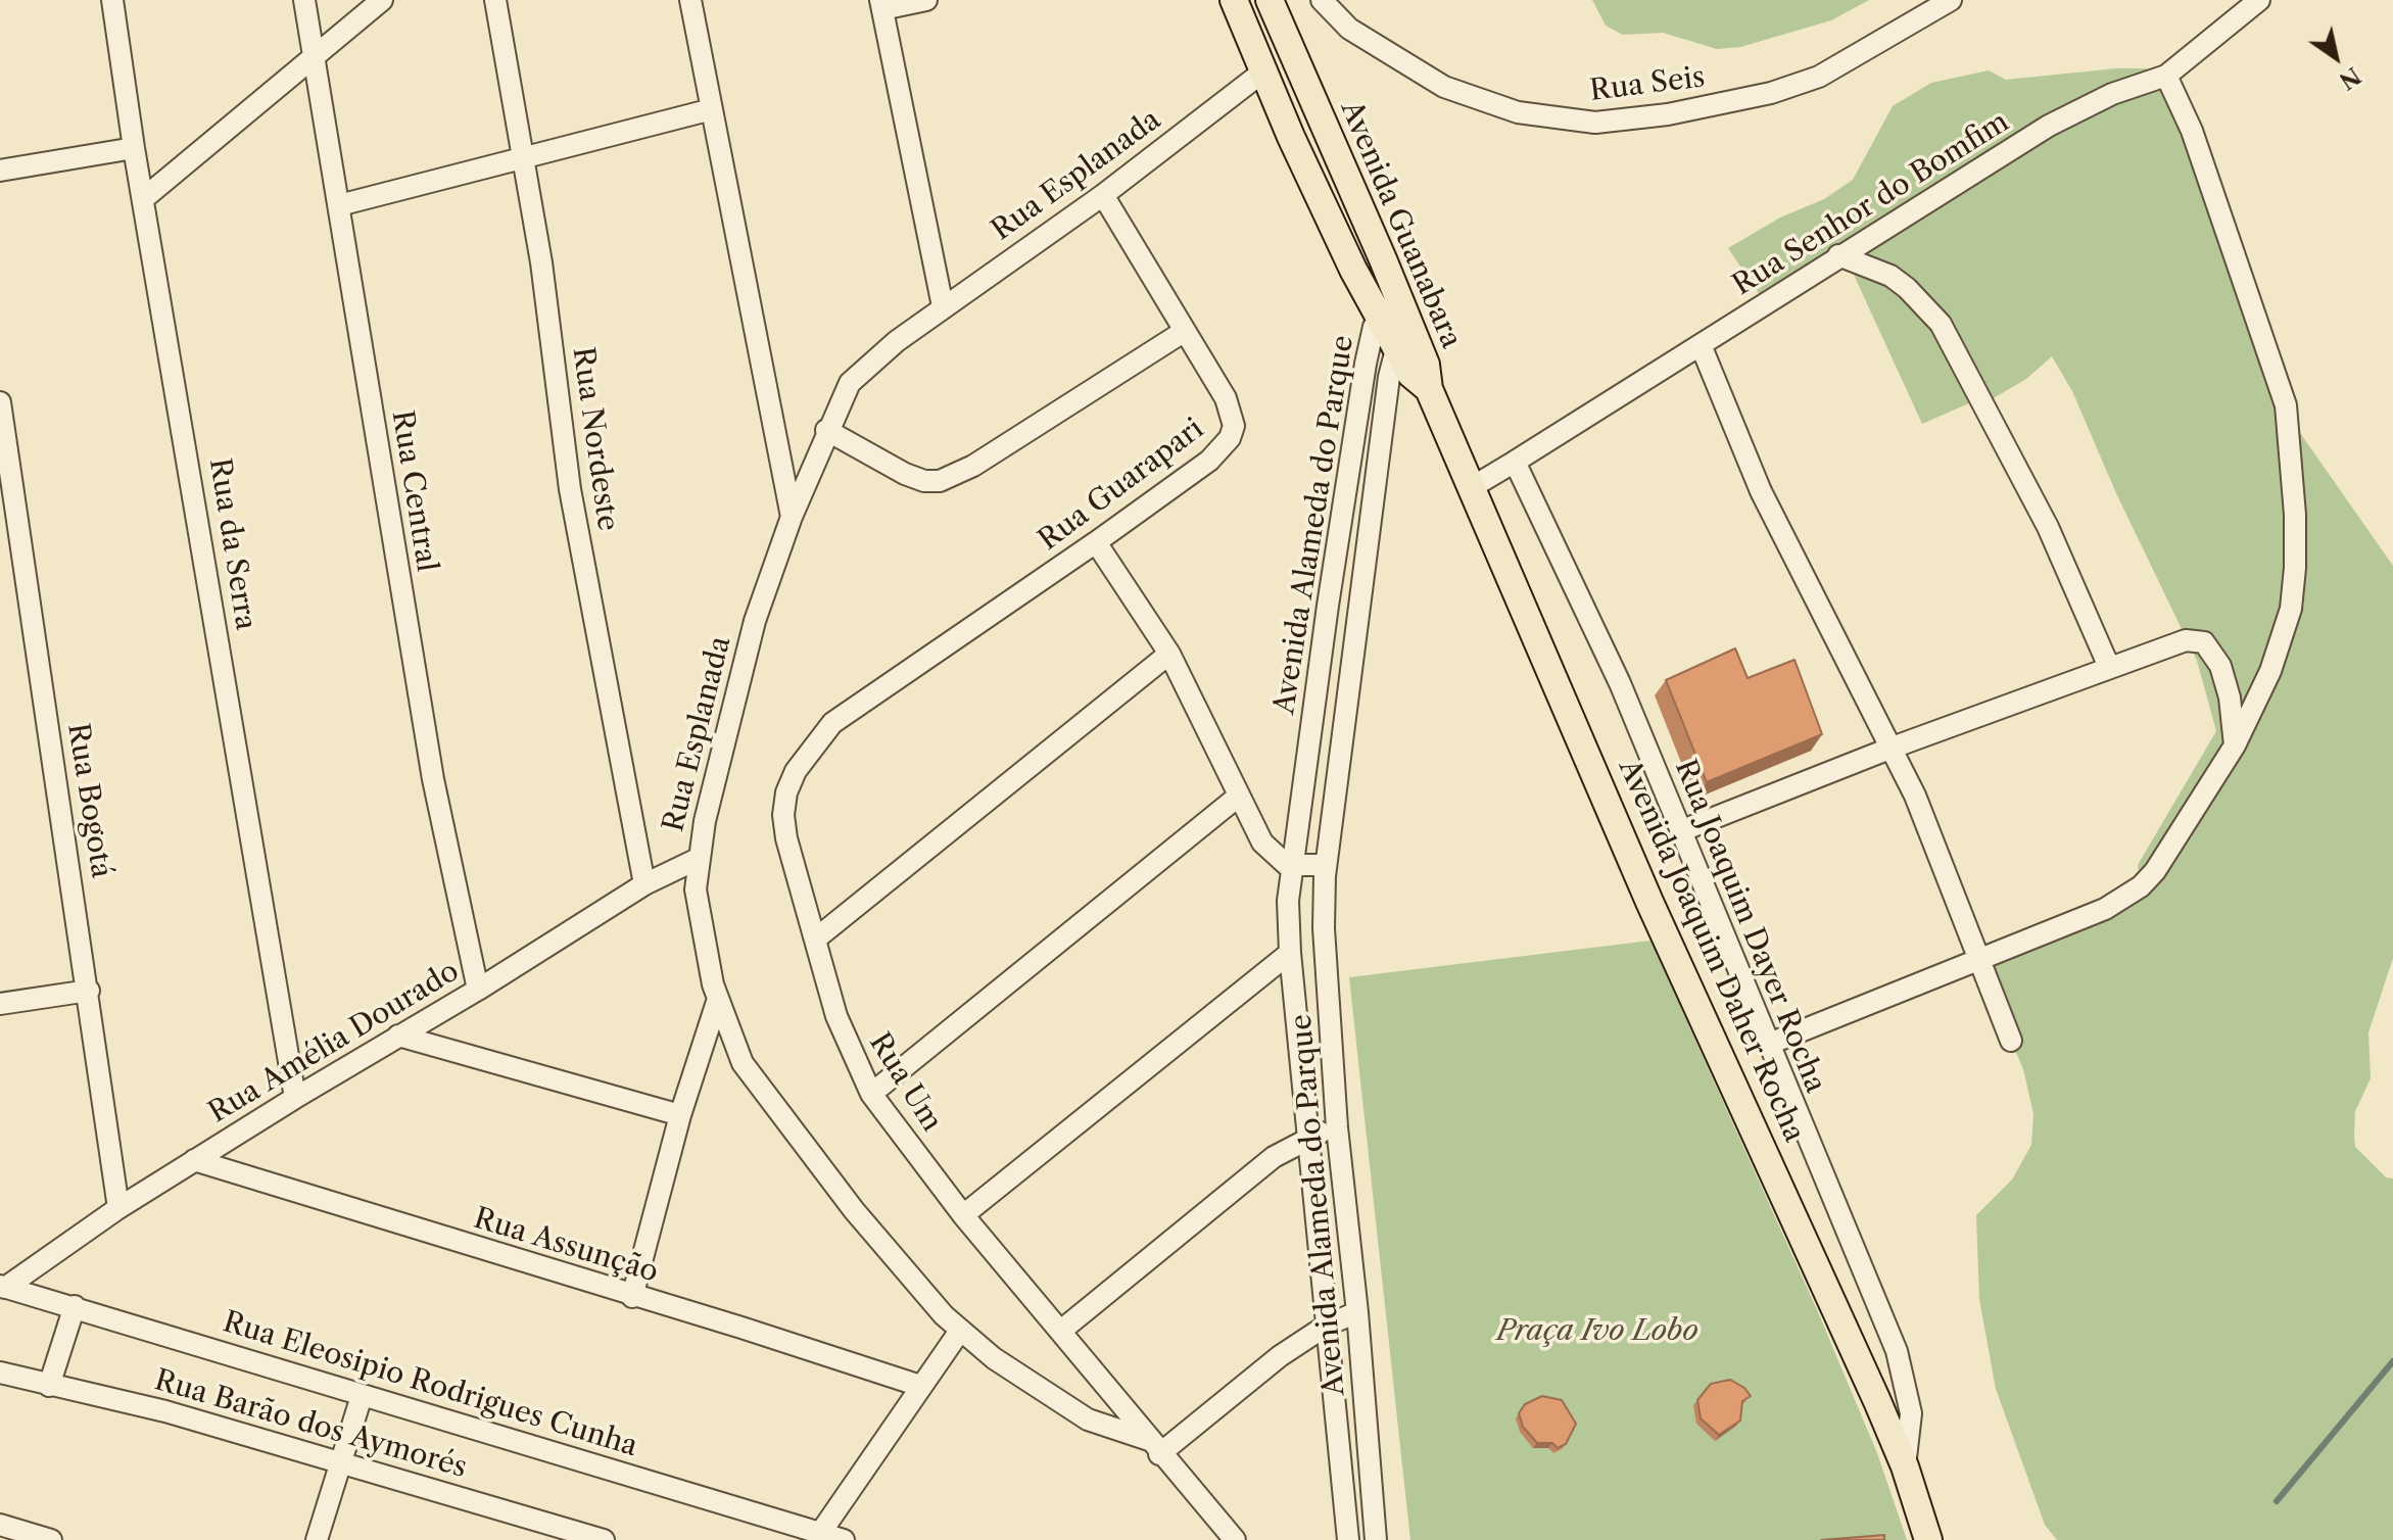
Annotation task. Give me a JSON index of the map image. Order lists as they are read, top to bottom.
{
  "streets": {
    "main road": ["Avenida Guanabara", "Avenida Joaquim Daher Rocha"],
    "street": [
      "Rua Seis",
      "Rua Esplanada",
      "Rua Senhor do Bomfim",
      "Rua Nordeste",
      "Rua Guarapari",
      "Rua Central",
      "Avenida Alameda do Parque",
      "Rua da Serra",
      "Rua Bogotá",
      "Rua Joaquim Dayer Rocha",
      "Rua Amélia Dourado",
      "Rua Um",
      "Rua Assunção",
      "Rua Eleosipio Rodrigues Cunha",
      "Rua Barão dos Aymorés"
    ]
  },
  "crossings": [
    ["Rua Esplanada", "Avenida Guanabara"],
    ["Rua Esplanada", "Rua Guarapari"],
    ["Rua Esplanada", "Rua Amélia Dourado"],
    ["Rua Esplanada", "Rua Um"],
    ["Rua Senhor do Bomfim", "Rua Joaquim Dayer Rocha"],
    ["Avenida Guanabara", "Avenida Alameda do Parque"],
    ["Avenida Guanabara", "Avenida Joaquim Daher Rocha"],
    ["Rua Nordeste", "Rua Amélia Dourado"],
    ["Rua Guarapari", "Rua Um"],
    ["Rua Central", "Rua Amélia Dourado"],
    ["Rua da Serra", "Rua Amélia Dourado"],
    ["Rua Bogotá", "Rua Amélia Dourado"],
    ["Rua Joaquim Dayer Rocha", "Avenida Joaquim Daher Rocha"],
    ["Rua Amélia Dourado", "Rua Assunção"],
    ["Rua Amélia Dourado", "Rua Eleosipio Rodrigues Cunha"]
  ],
  "parks": ["Praça Ivo Lobo"],
  "north": "bottom right"
}
